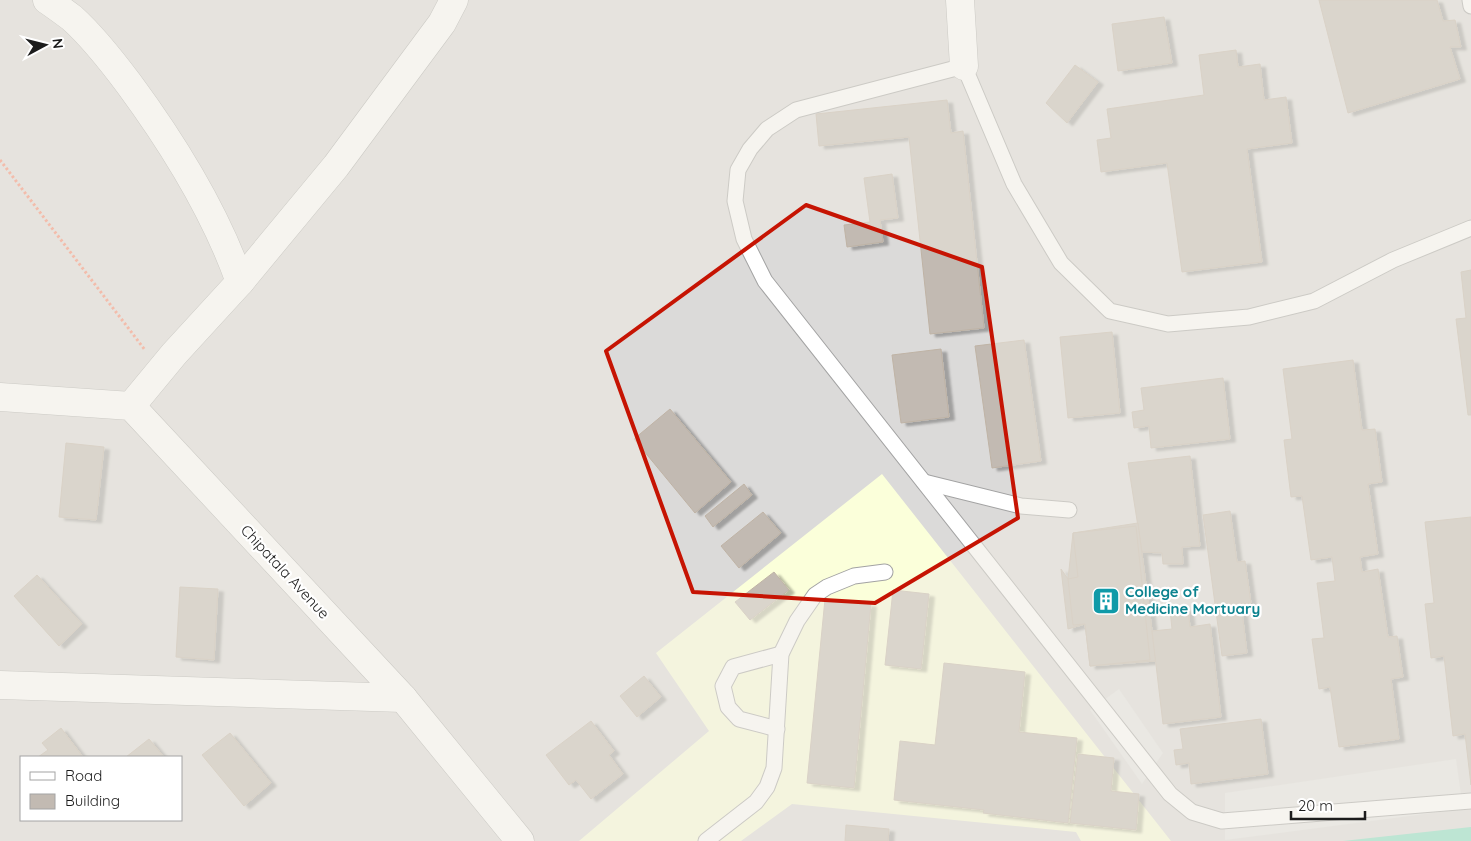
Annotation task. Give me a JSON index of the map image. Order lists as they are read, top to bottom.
{
  "streets": {
    "street": ["Chipatala Avenue"]
  },
  "places": {
    "building": ["College of Medicine Mortuary"]
  },
  "legend": ["Road", "Building"],
  "scale_bar": "20 m",
  "north": "right"
}
